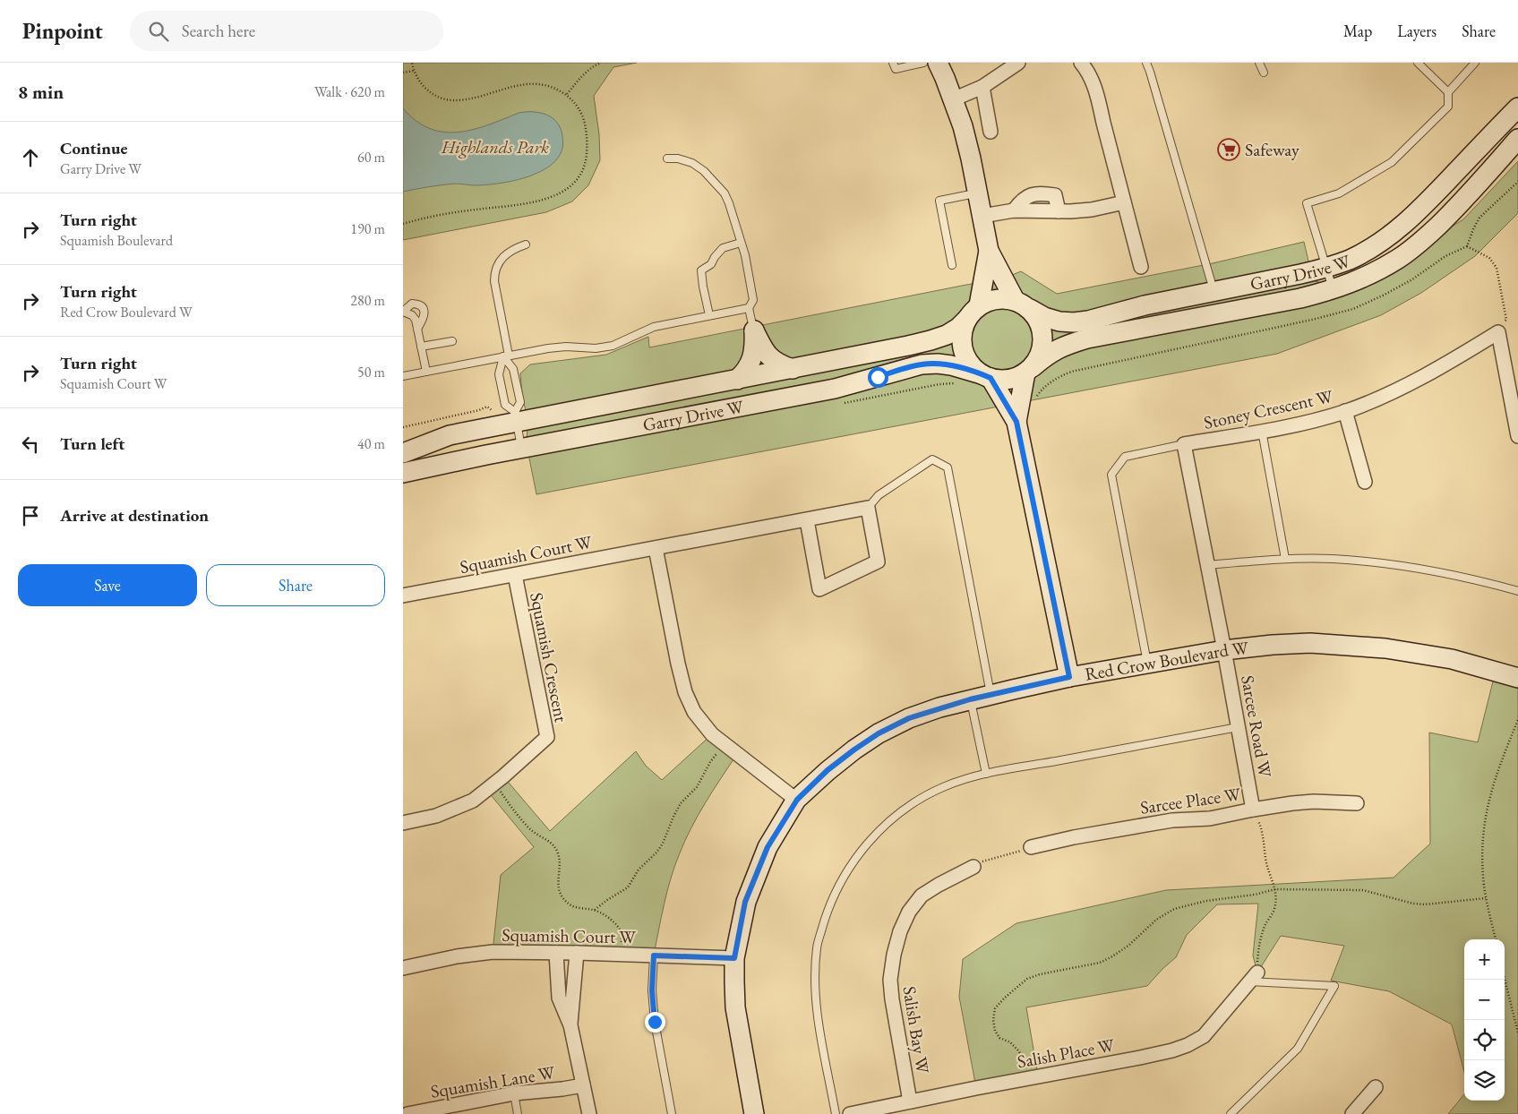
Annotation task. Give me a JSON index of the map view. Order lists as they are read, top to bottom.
{
  "streets": {
    "main road": ["Garry Drive W", "Red Crow Boulevard W"],
    "street": [
      "Stoney Crescent W",
      "Squamish Court W",
      "Squamish Crescent",
      "Sarcee Road W",
      "Sarcee Place W",
      "Salish Bay W",
      "Salish Place W",
      "Squamish Lane W"
    ]
  },
  "crossings": [
    ["Stoney Crescent W", "Red Crow Boulevard W"],
    ["Stoney Crescent W", "Sarcee Road W"],
    ["Squamish Court W", "Squamish Crescent"],
    ["Squamish Court W", "Red Crow Boulevard W"],
    ["Squamish Court W", "Squamish Lane W"],
    ["Red Crow Boulevard W", "Sarcee Road W"],
    ["Sarcee Road W", "Sarcee Place W"],
    ["Salish Bay W", "Salish Place W"]
  ],
  "parks": ["Highlands Park"],
  "places": {
    "supermarket": ["Safeway"]
  },
  "page": {
    "header": "Pinpoint",
    "search": "Search here",
    "nav": ["Map", "Layers", "Share"],
    "heading": ["8 min", "Walk · 620 m"],
    "list": [
      ["Continue", "Garry Drive W", "60 m"],
      ["Turn right", "Squamish Boulevard", "190 m"],
      ["Turn right", "Red Crow Boulevard W", "280 m"],
      ["Turn right", "Squamish Court W", "50 m"],
      ["Turn left", "40 m"],
      "Arrive at destination"
    ],
    "buttons": ["Save", "Share"],
    "map_buttons": ["+", "−"]
  }
}
